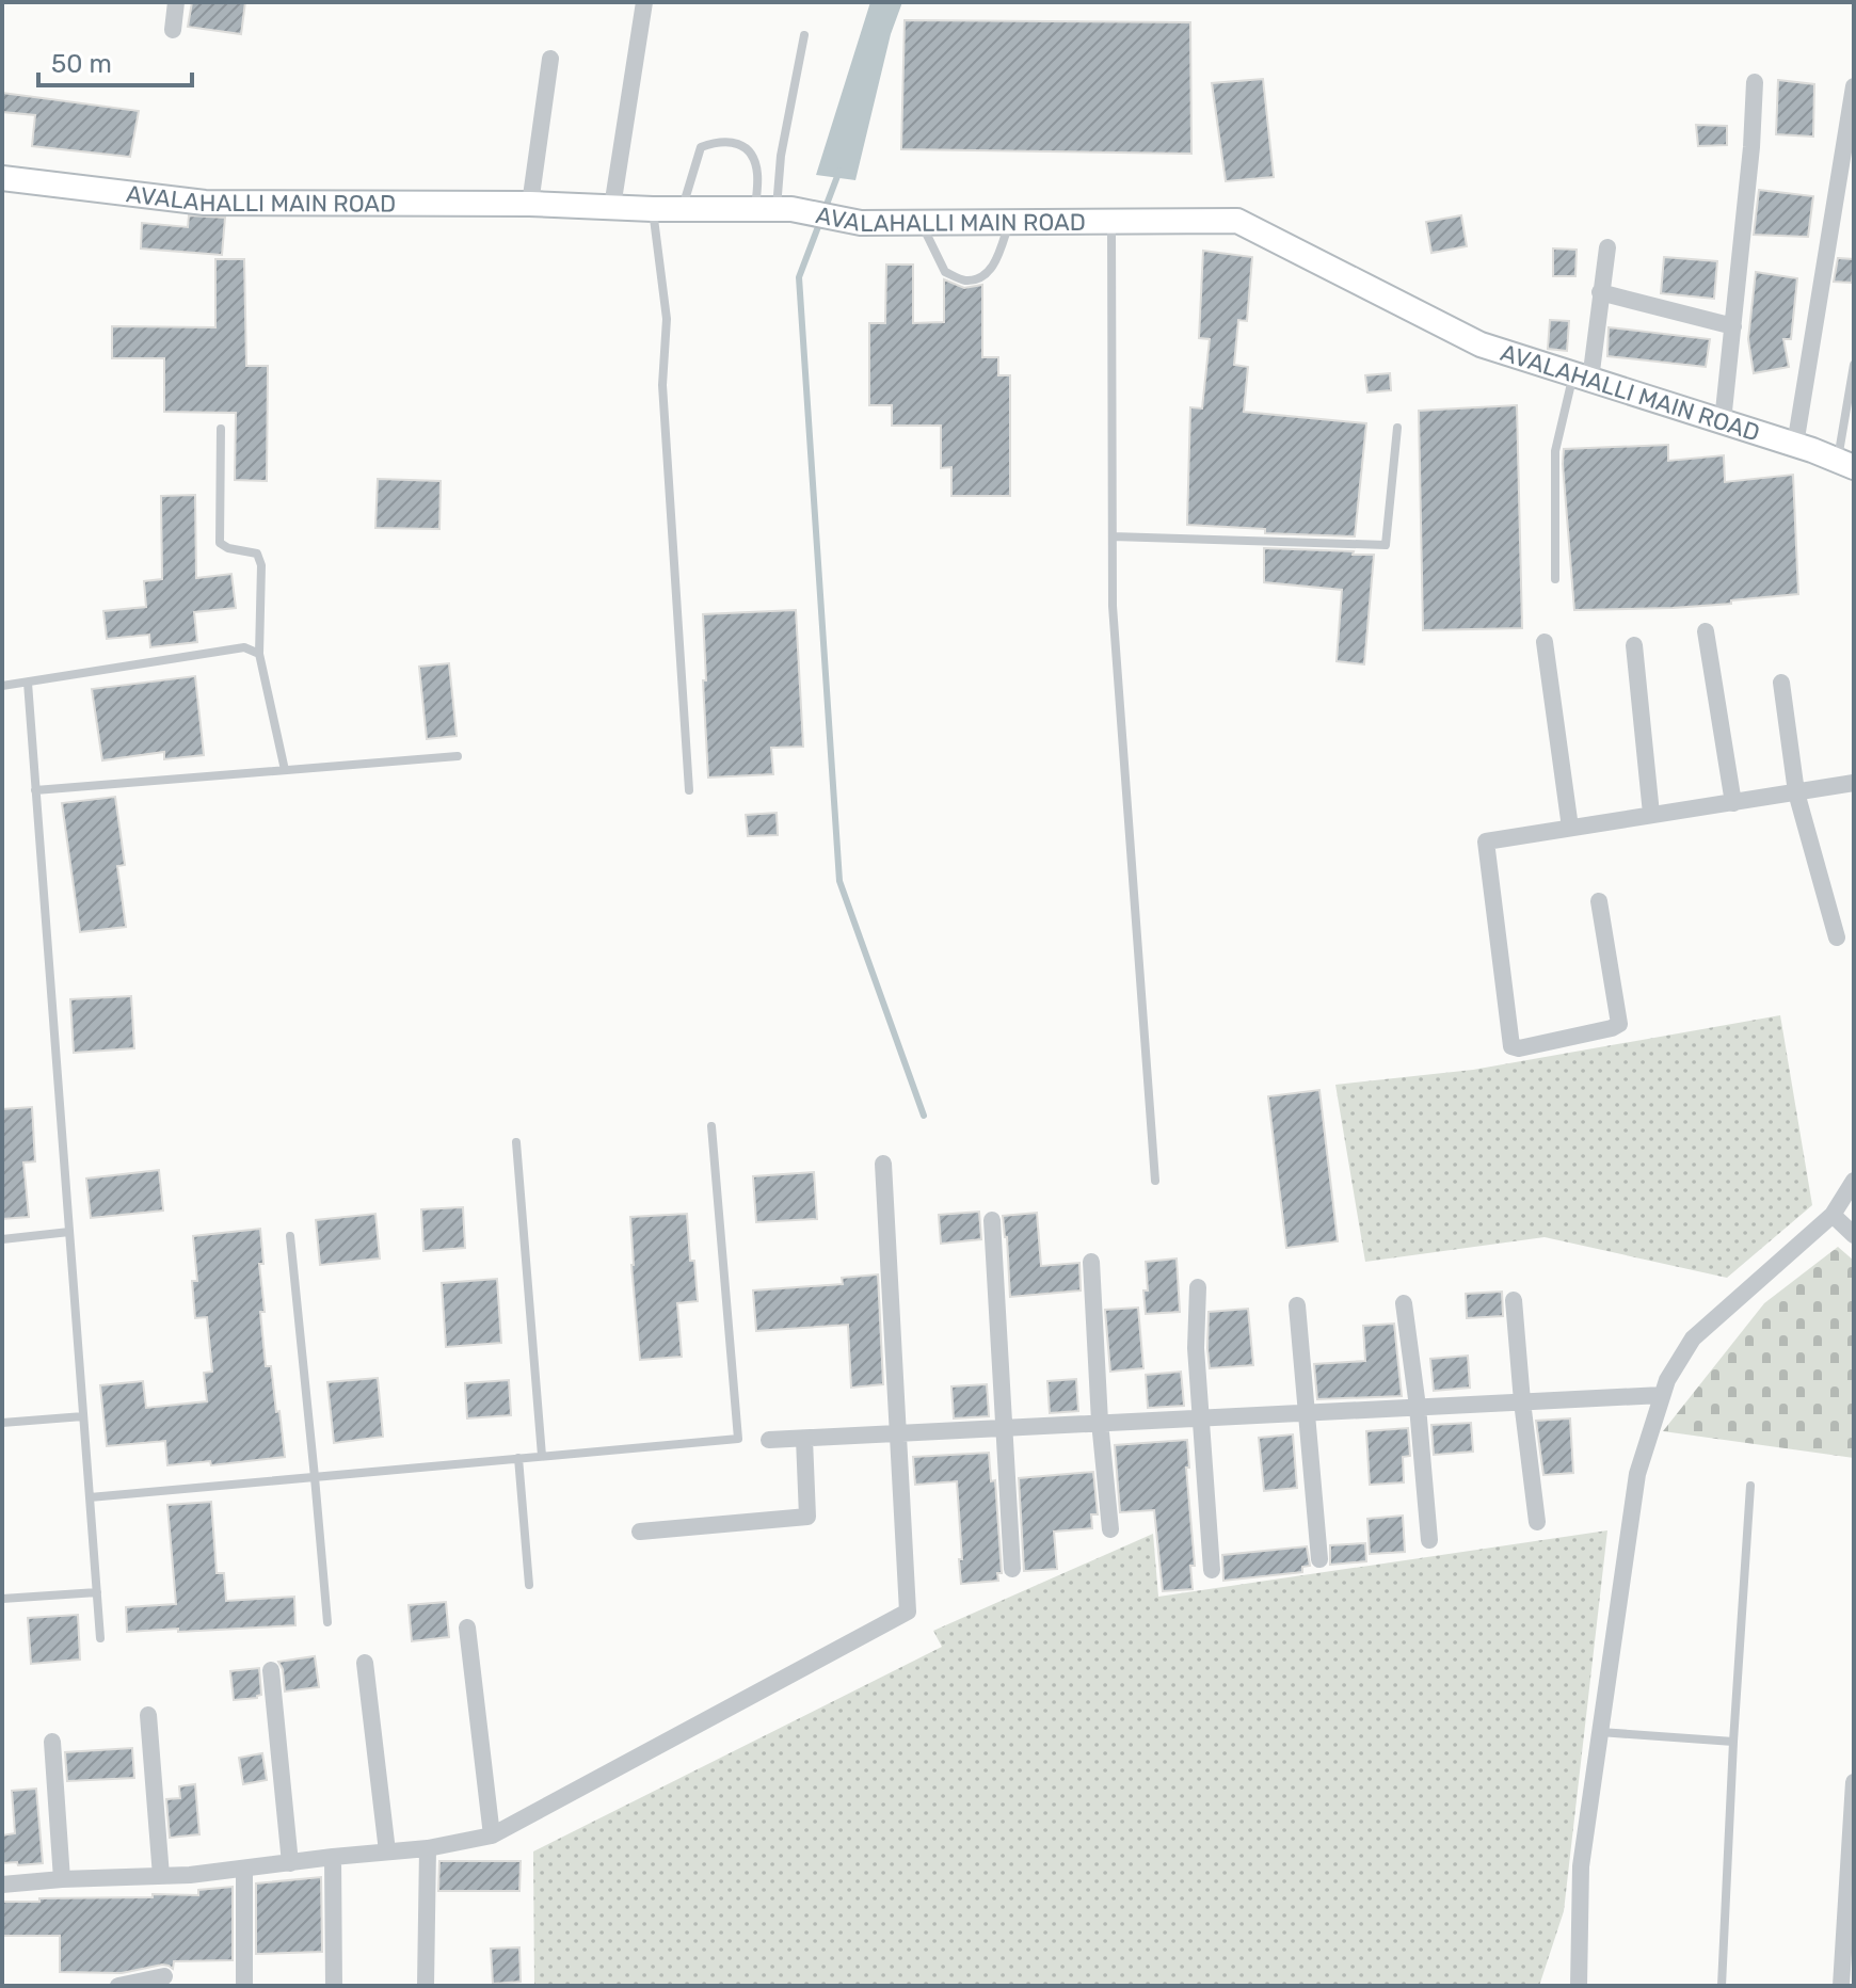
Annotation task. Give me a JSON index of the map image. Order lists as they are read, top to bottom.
{
  "streets": {
    "main road": ["AVALAHALLI MAIN ROAD"]
  },
  "scale_bar": "50 m"
}
